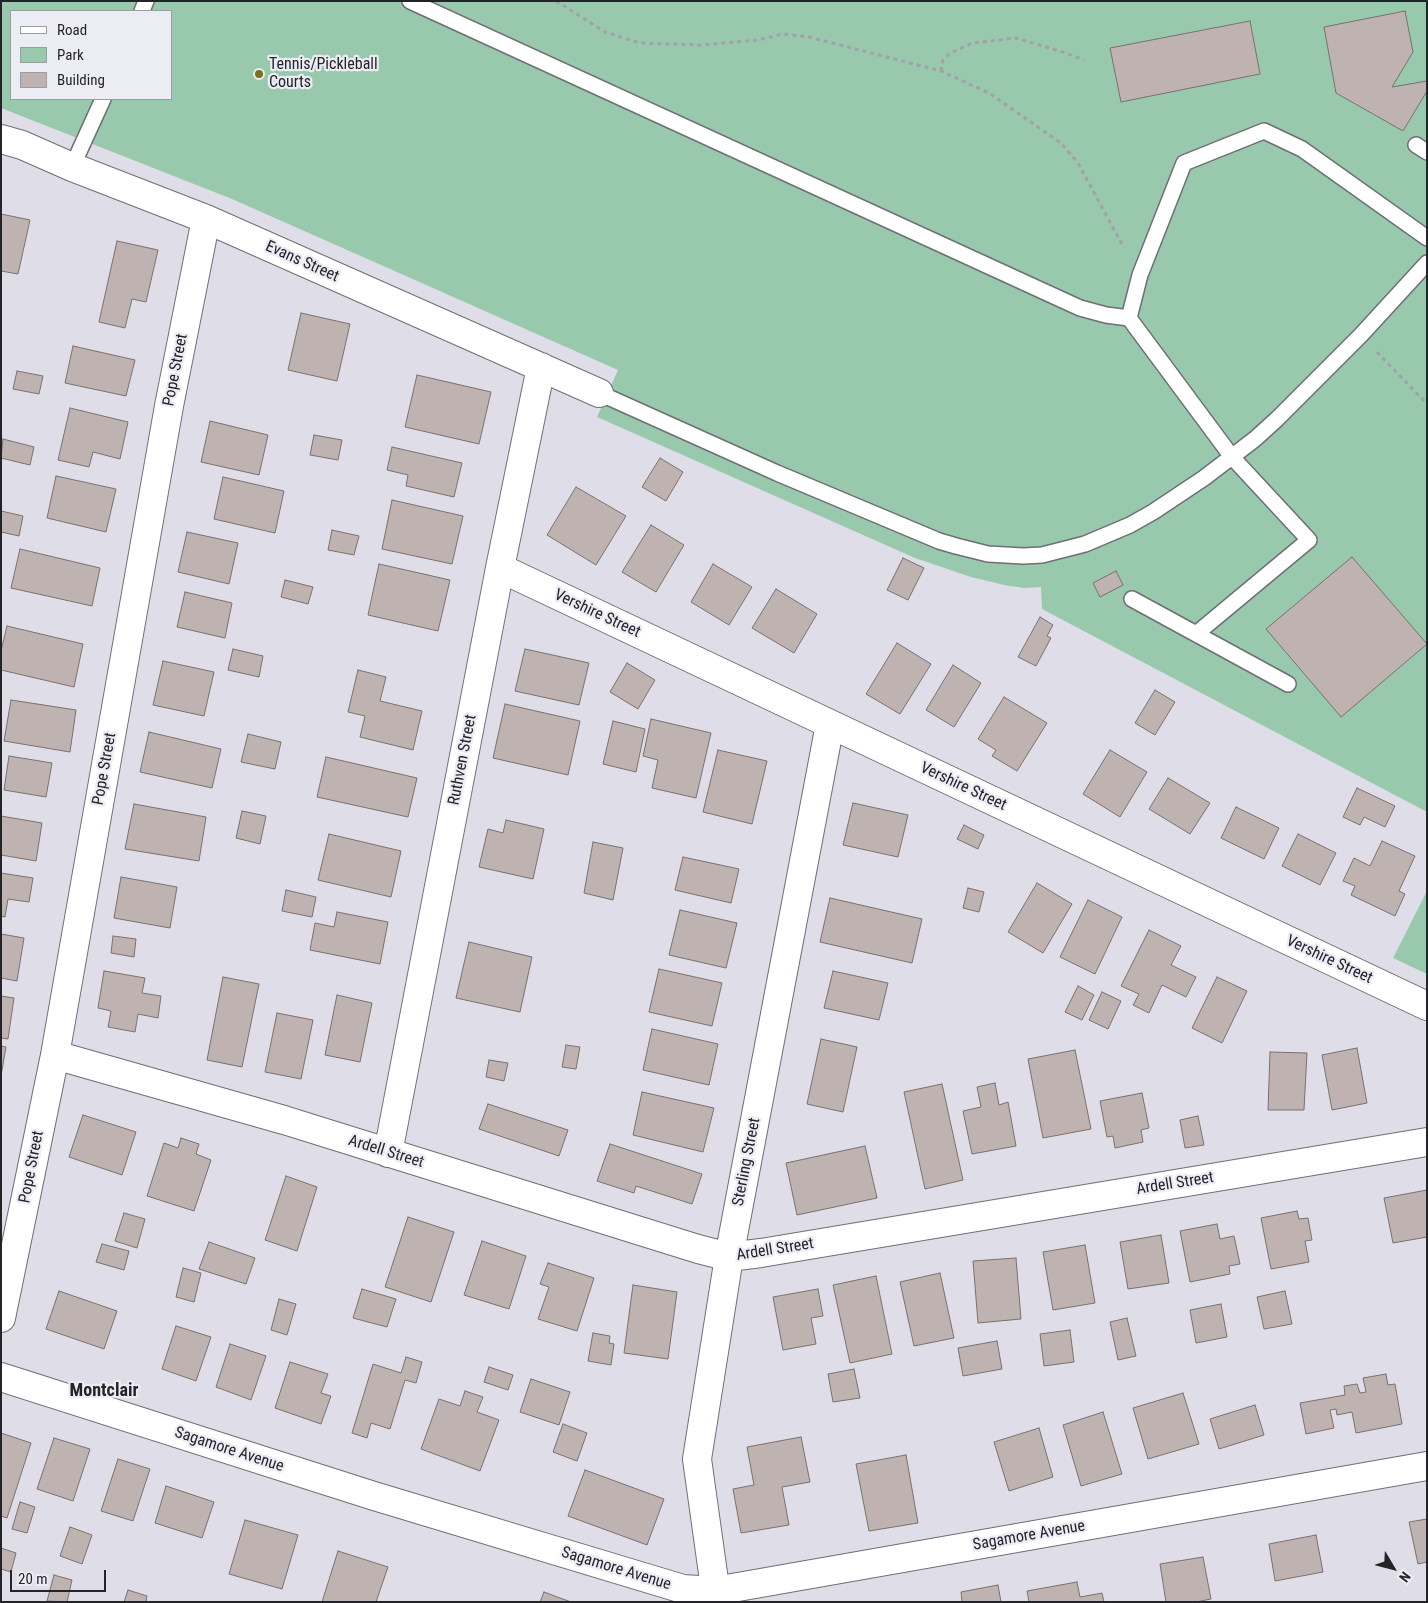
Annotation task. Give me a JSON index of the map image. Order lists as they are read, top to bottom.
{
  "streets": {
    "street": [
      "Evans Street",
      "Pope Street",
      "Vershire Street",
      "Ruthven Street",
      "Ardell Street",
      "Sterling Street",
      "Sagamore Avenue"
    ]
  },
  "crossings": [
    ["Evans Street", "Pope Street"],
    ["Evans Street", "Ruthven Street"],
    ["Pope Street", "Ardell Street"],
    ["Vershire Street", "Ruthven Street"],
    ["Vershire Street", "Sterling Street"],
    ["Ruthven Street", "Ardell Street"],
    ["Ardell Street", "Sterling Street"],
    ["Sterling Street", "Sagamore Avenue"]
  ],
  "districts": ["Montclair"],
  "places": ["Tennis/Pickleball Courts"],
  "legend": ["Road", "Park", "Building"],
  "scale_bar": "20 m",
  "north": "bottom right"
}
